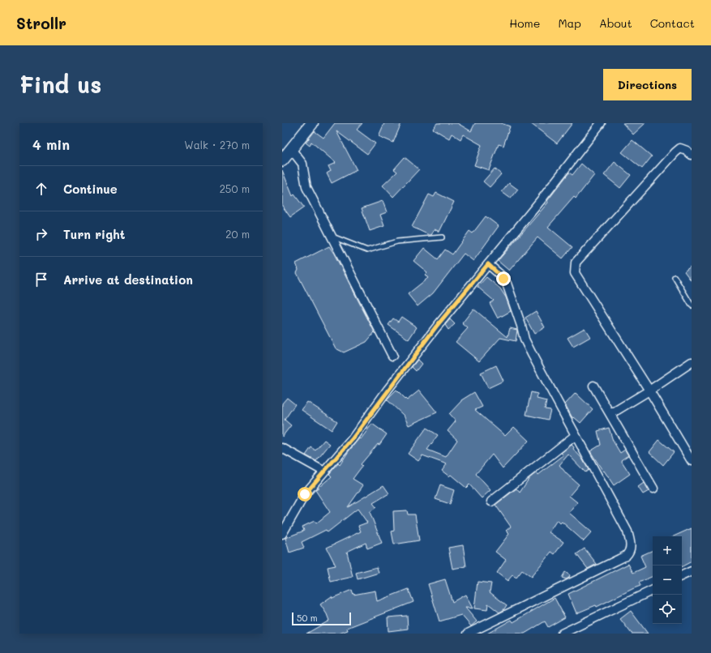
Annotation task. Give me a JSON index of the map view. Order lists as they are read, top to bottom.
{
  "scale_bar": "50 m",
  "page": {
    "header": "Strollr",
    "nav": [
      "Home",
      "Map",
      "About",
      "Contact"
    ],
    "buttons": "Directions",
    "title": "Find us",
    "heading": ["4 min", "Walk · 270 m"],
    "list": [
      ["Continue", "250 m"],
      ["Turn right", "20 m"],
      "Arrive at destination"
    ],
    "map_buttons": ["+", "−"],
    "scale": "50 m"
  }
}
